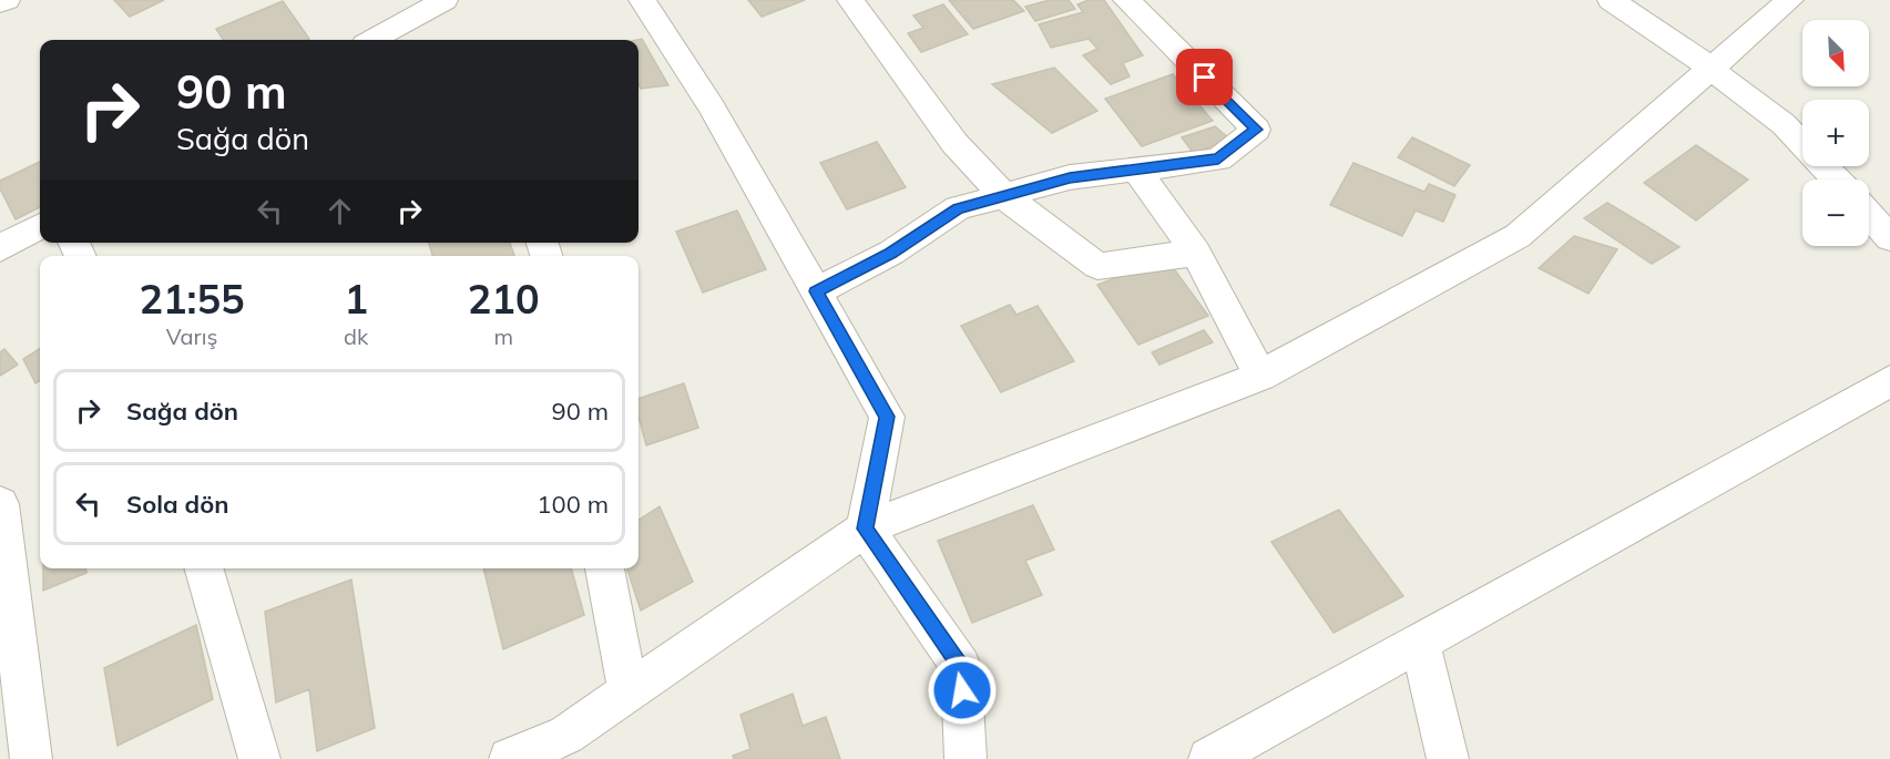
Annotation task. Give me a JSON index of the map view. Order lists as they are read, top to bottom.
{
  "north": "bottom right",
  "page": {
    "map_buttons": ["+", "−"],
    "turn": ["90 m", "Sağa dön"],
    "eta": [
      "21:55",
      "Varış",
      "1",
      "dk",
      "210",
      "m"
    ],
    "list": [
      {
        "name": "Sağa dön",
        "value": "90 m"
      },
      {
        "name": "Sola dön",
        "value": "100 m"
      }
    ]
  }
}
